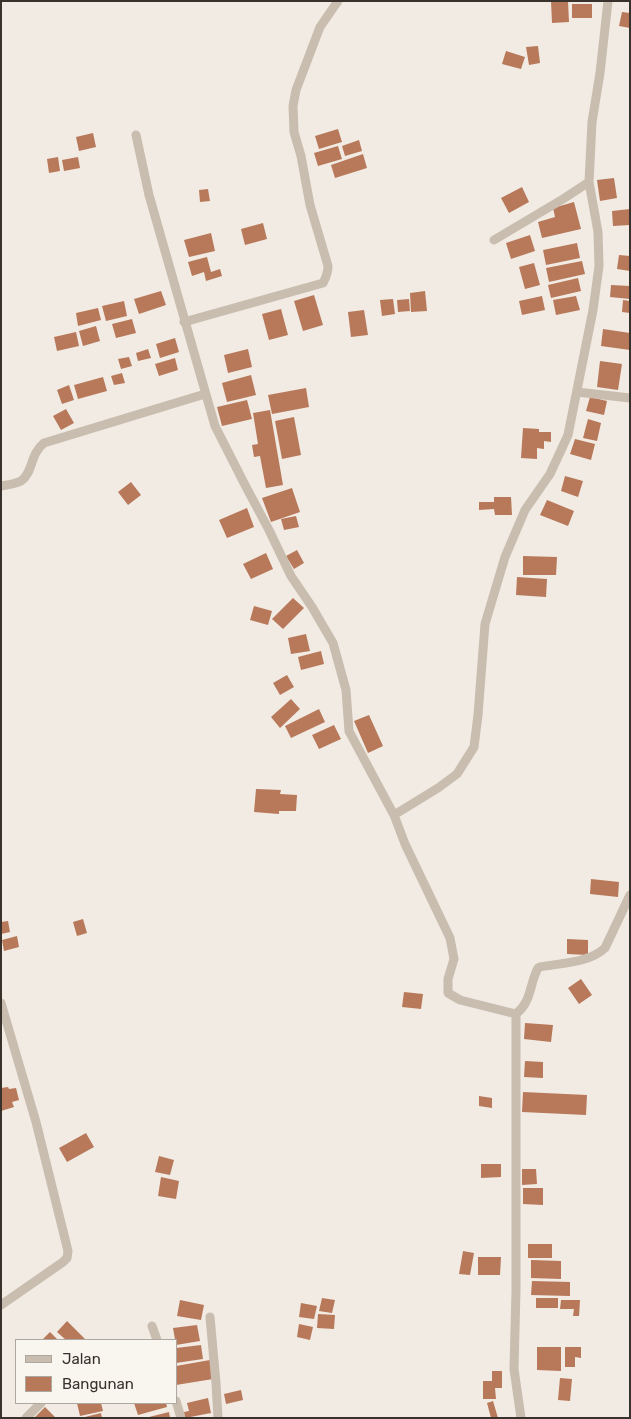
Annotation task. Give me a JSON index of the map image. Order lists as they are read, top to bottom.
{
  "legend": ["Jalan", "Bangunan"]
}
